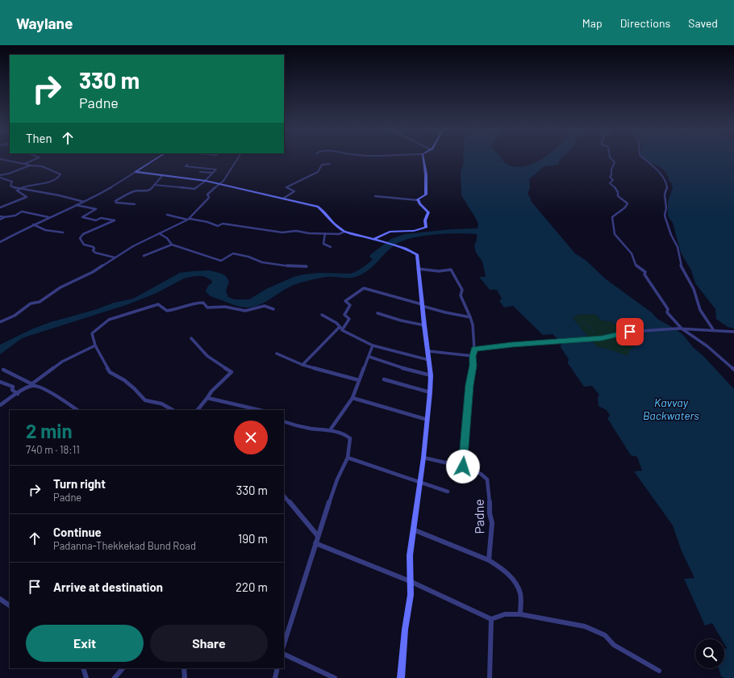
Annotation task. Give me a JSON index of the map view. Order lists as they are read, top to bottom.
{
  "streets": {
    "street": ["Padne"]
  },
  "water": ["Kavvay Backwaters"],
  "page": {
    "header": "Waylane",
    "nav": ["Map", "Directions", "Saved"],
    "turn": ["330 m", "Padne"],
    "then": "Then",
    "heading": ["2 min", "740 m · 18:11"],
    "list": [
      {
        "name": "Turn right",
        "note": "Padne",
        "value": "330 m"
      },
      {
        "name": "Continue",
        "note": "Padanna-Thekkekad Bund Road",
        "value": "190 m"
      },
      {
        "name": "Arrive at destination",
        "value": "220 m"
      }
    ],
    "buttons": ["Exit", "Share"]
  }
}
